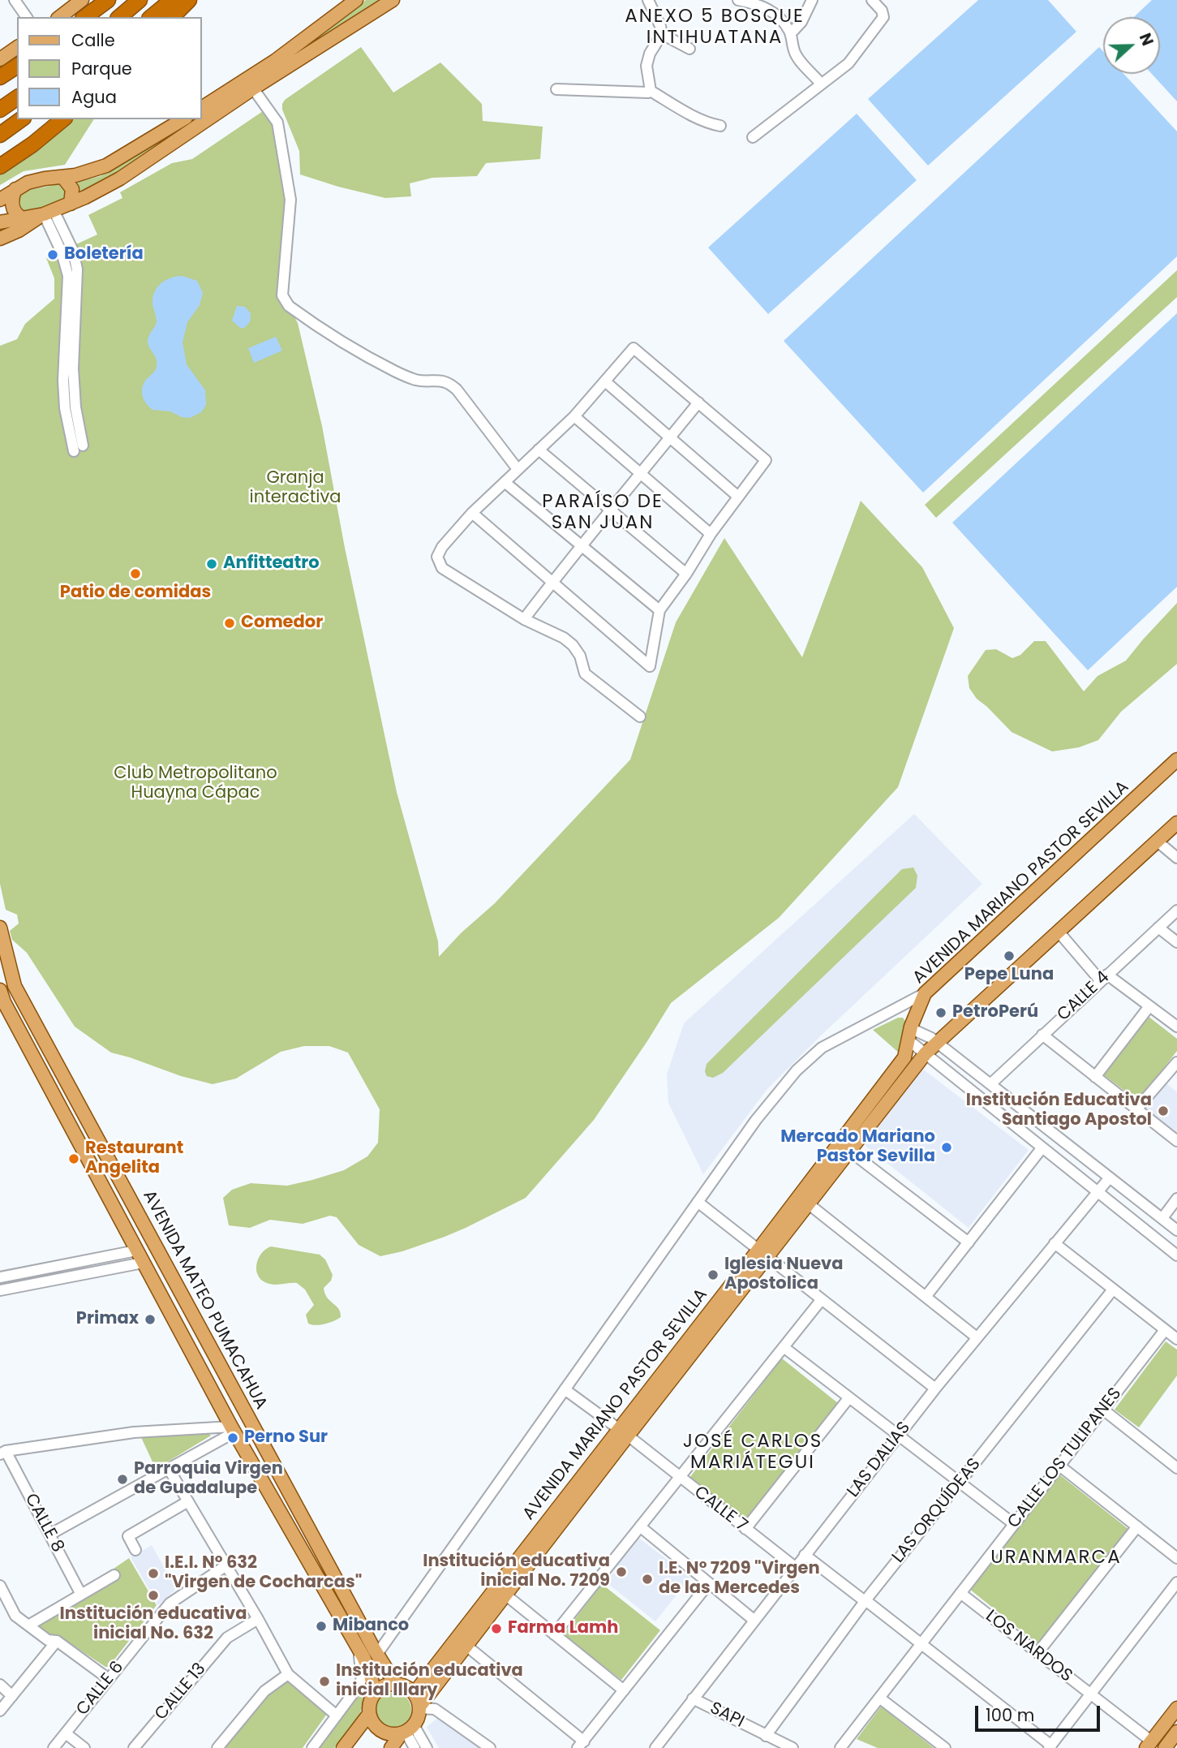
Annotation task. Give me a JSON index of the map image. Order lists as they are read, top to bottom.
{
  "streets": {
    "main road": ["AVENIDA MARIANO PASTOR SEVILLA", "AVENIDA MATEO PUMACAHUA"],
    "street": [
      "CALLE 4",
      "CALLE LOS TULIPANES",
      "LAS DALIAS",
      "CALLE 7",
      "LAS ORQUÍDEAS",
      "CALLE 8",
      "LOS NARDOS",
      "CALLE 6",
      "CALLE 13",
      "SAPI"
    ]
  },
  "crossings": [
    ["AVENIDA MARIANO PASTOR SEVILLA", "AVENIDA MATEO PUMACAHUA"],
    ["AVENIDA MARIANO PASTOR SEVILLA", "CALLE 7"],
    ["CALLE LOS TULIPANES", "LOS NARDOS"],
    ["LAS DALIAS", "CALLE 7"],
    ["LAS DALIAS", "SAPI"],
    ["LAS ORQUÍDEAS", "SAPI"]
  ],
  "districts": [
    "ANEXO 5 BOSQUE INTIHUATANA",
    "PARAÍSO DE SAN JUAN",
    "JOSÉ CARLOS MARIÁTEGUI",
    "URANMARCA"
  ],
  "parks": ["Granja interactiva", "Club Metropolitano Huayna Cápac"],
  "places": [
    "Boletería",
    "Anfitteatro",
    "Patio de comidas",
    "Comedor",
    "Pepe Luna",
    "PetroPerú",
    "Institución Educativa Santiago Apostol",
    "Mercado Mariano Pastor Sevilla",
    "Restaurant Angelita",
    "Iglesia Nueva Apostolica",
    "Primax",
    "Perno Sur",
    "Parroquia Virgen de Guadalupe",
    "Institución educativa inicial No. 7209",
    "I.E.I. N° 632 \"Virgen de Cocharcas\"",
    "I.E. N° 7209 \"Virgen de las Mercedes",
    "Institución educativa inicial No. 632",
    "Mibanco",
    "Farma Lamh",
    "Institución educativa inicial Illary"
  ],
  "legend": ["Calle", "Parque", "Agua"],
  "scale_bar": "100 m",
  "north": "right"
}
